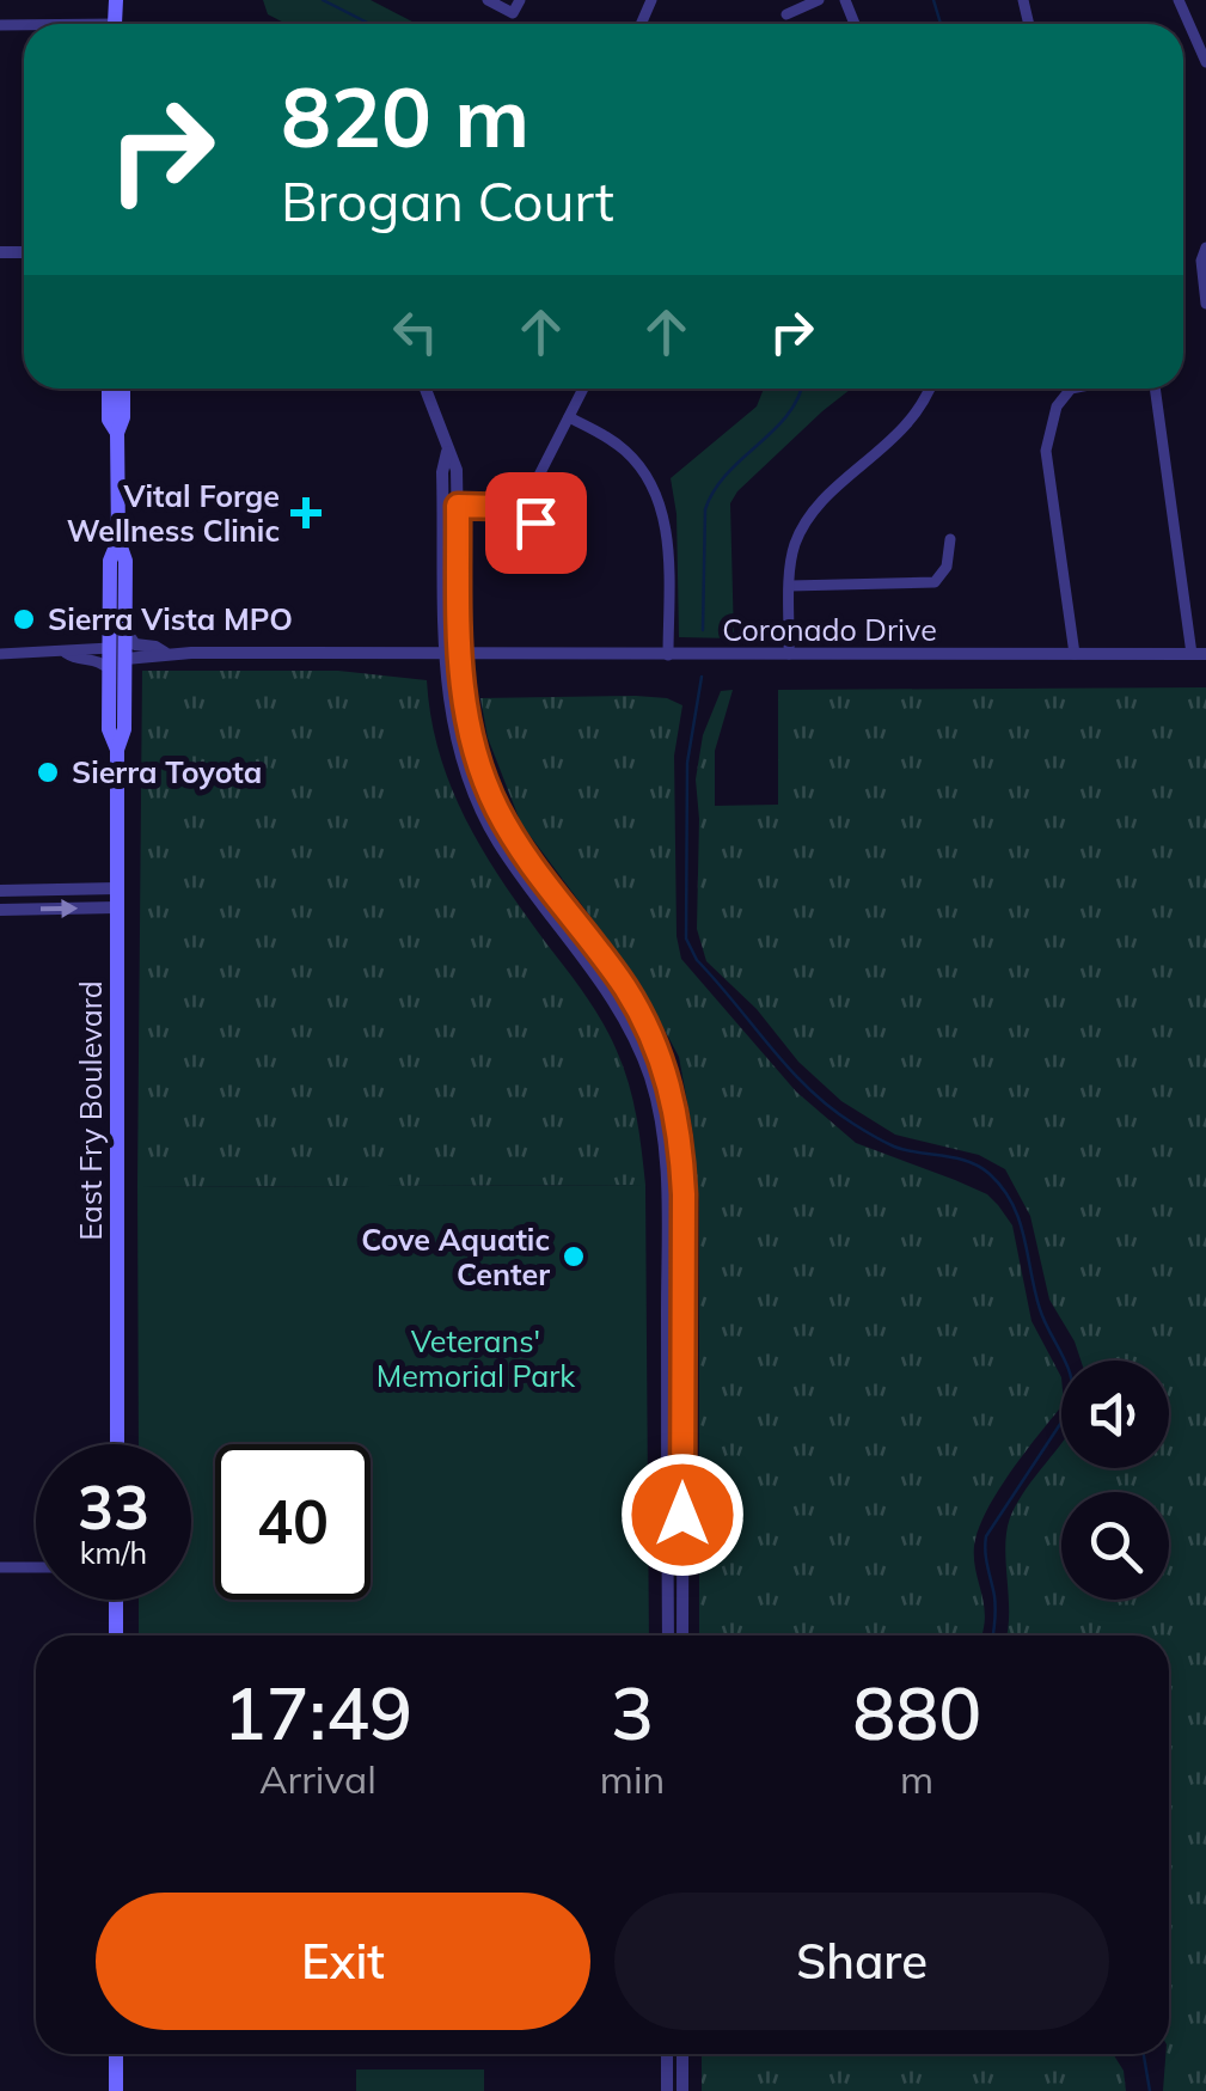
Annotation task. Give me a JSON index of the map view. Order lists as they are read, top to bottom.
{
  "streets": {
    "main road": ["East Fry Boulevard"],
    "street": ["Coronado Drive"]
  },
  "crossings": [
    ["Coronado Drive", "East Fry Boulevard"]
  ],
  "parks": ["Veterans' Memorial Park"],
  "places": {
    "health": ["Vital Forge Wellness Clinic"],
    "other": ["Sierra Vista MPO", "Sierra Toyota", "Cove Aquatic Center"]
  },
  "page": {
    "turn": ["820 m", "Brogan Court"],
    "speed": "33 km/h",
    "limit": "40",
    "eta": [
      "17:49",
      "Arrival",
      "3",
      "min",
      "880",
      "m"
    ],
    "buttons": ["Exit", "Share"]
  }
}
